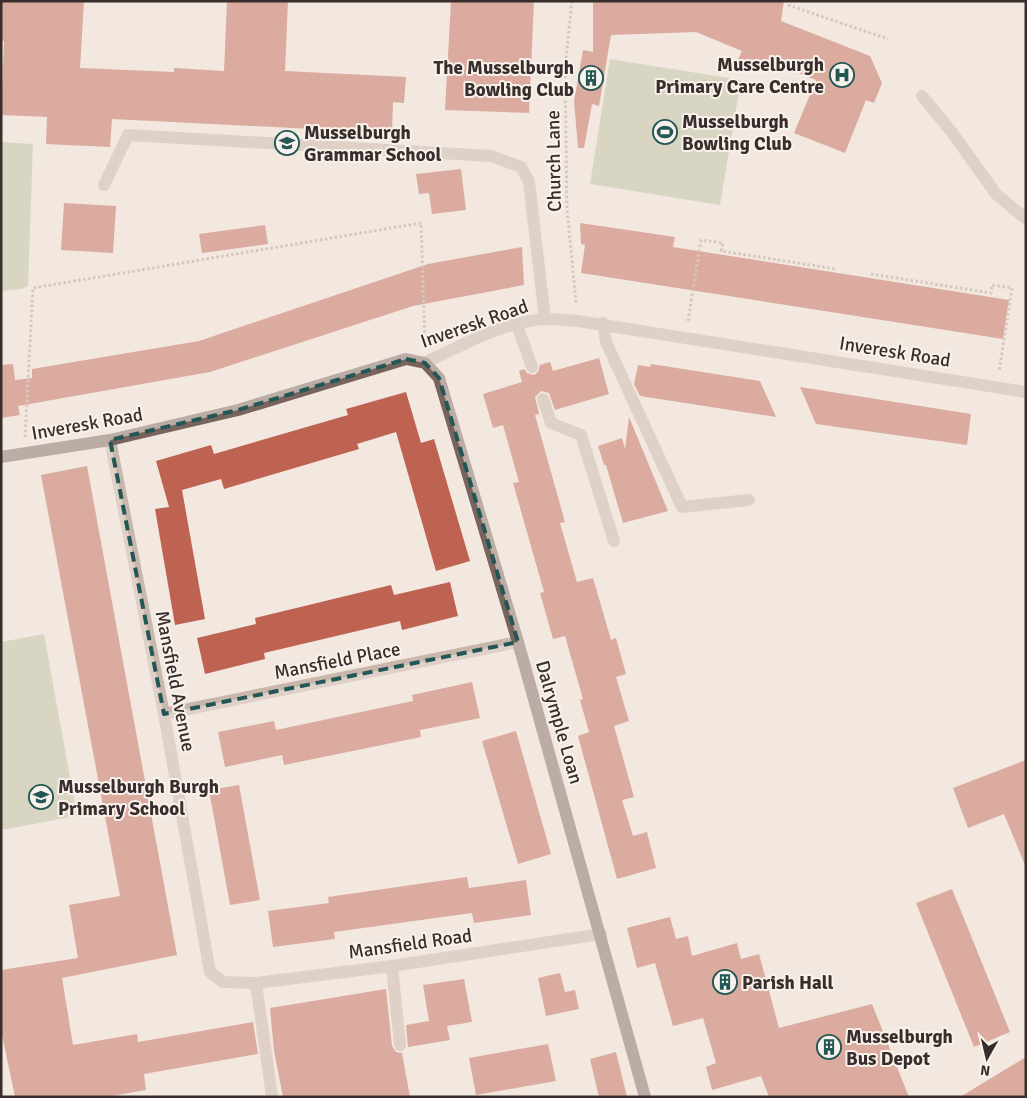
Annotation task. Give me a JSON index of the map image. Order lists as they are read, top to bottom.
{
  "streets": {
    "main road": ["Inveresk Road", "Dalrymple Loan"],
    "street": ["Mansfield Place", "Mansfield Avenue", "Mansfield Road"],
    "path": ["Church Lane"]
  },
  "crossings": [
    ["Church Lane", "Inveresk Road"],
    ["Inveresk Road", "Mansfield Avenue"],
    ["Inveresk Road", "Dalrymple Loan"],
    ["Mansfield Place", "Mansfield Avenue"],
    ["Mansfield Place", "Dalrymple Loan"],
    ["Mansfield Avenue", "Mansfield Road"],
    ["Dalrymple Loan", "Mansfield Road"]
  ],
  "places": {
    "hospital": ["Musselburgh Primary Care Centre"],
    "building": ["The Musselburgh Bowling Club", "Parish Hall", "Musselburgh Bus Depot"],
    "sports": ["Musselburgh Bowling Club"],
    "school or university": ["Musselburgh Grammar School", "Musselburgh Burgh Primary School"]
  },
  "north": "bottom"
}
